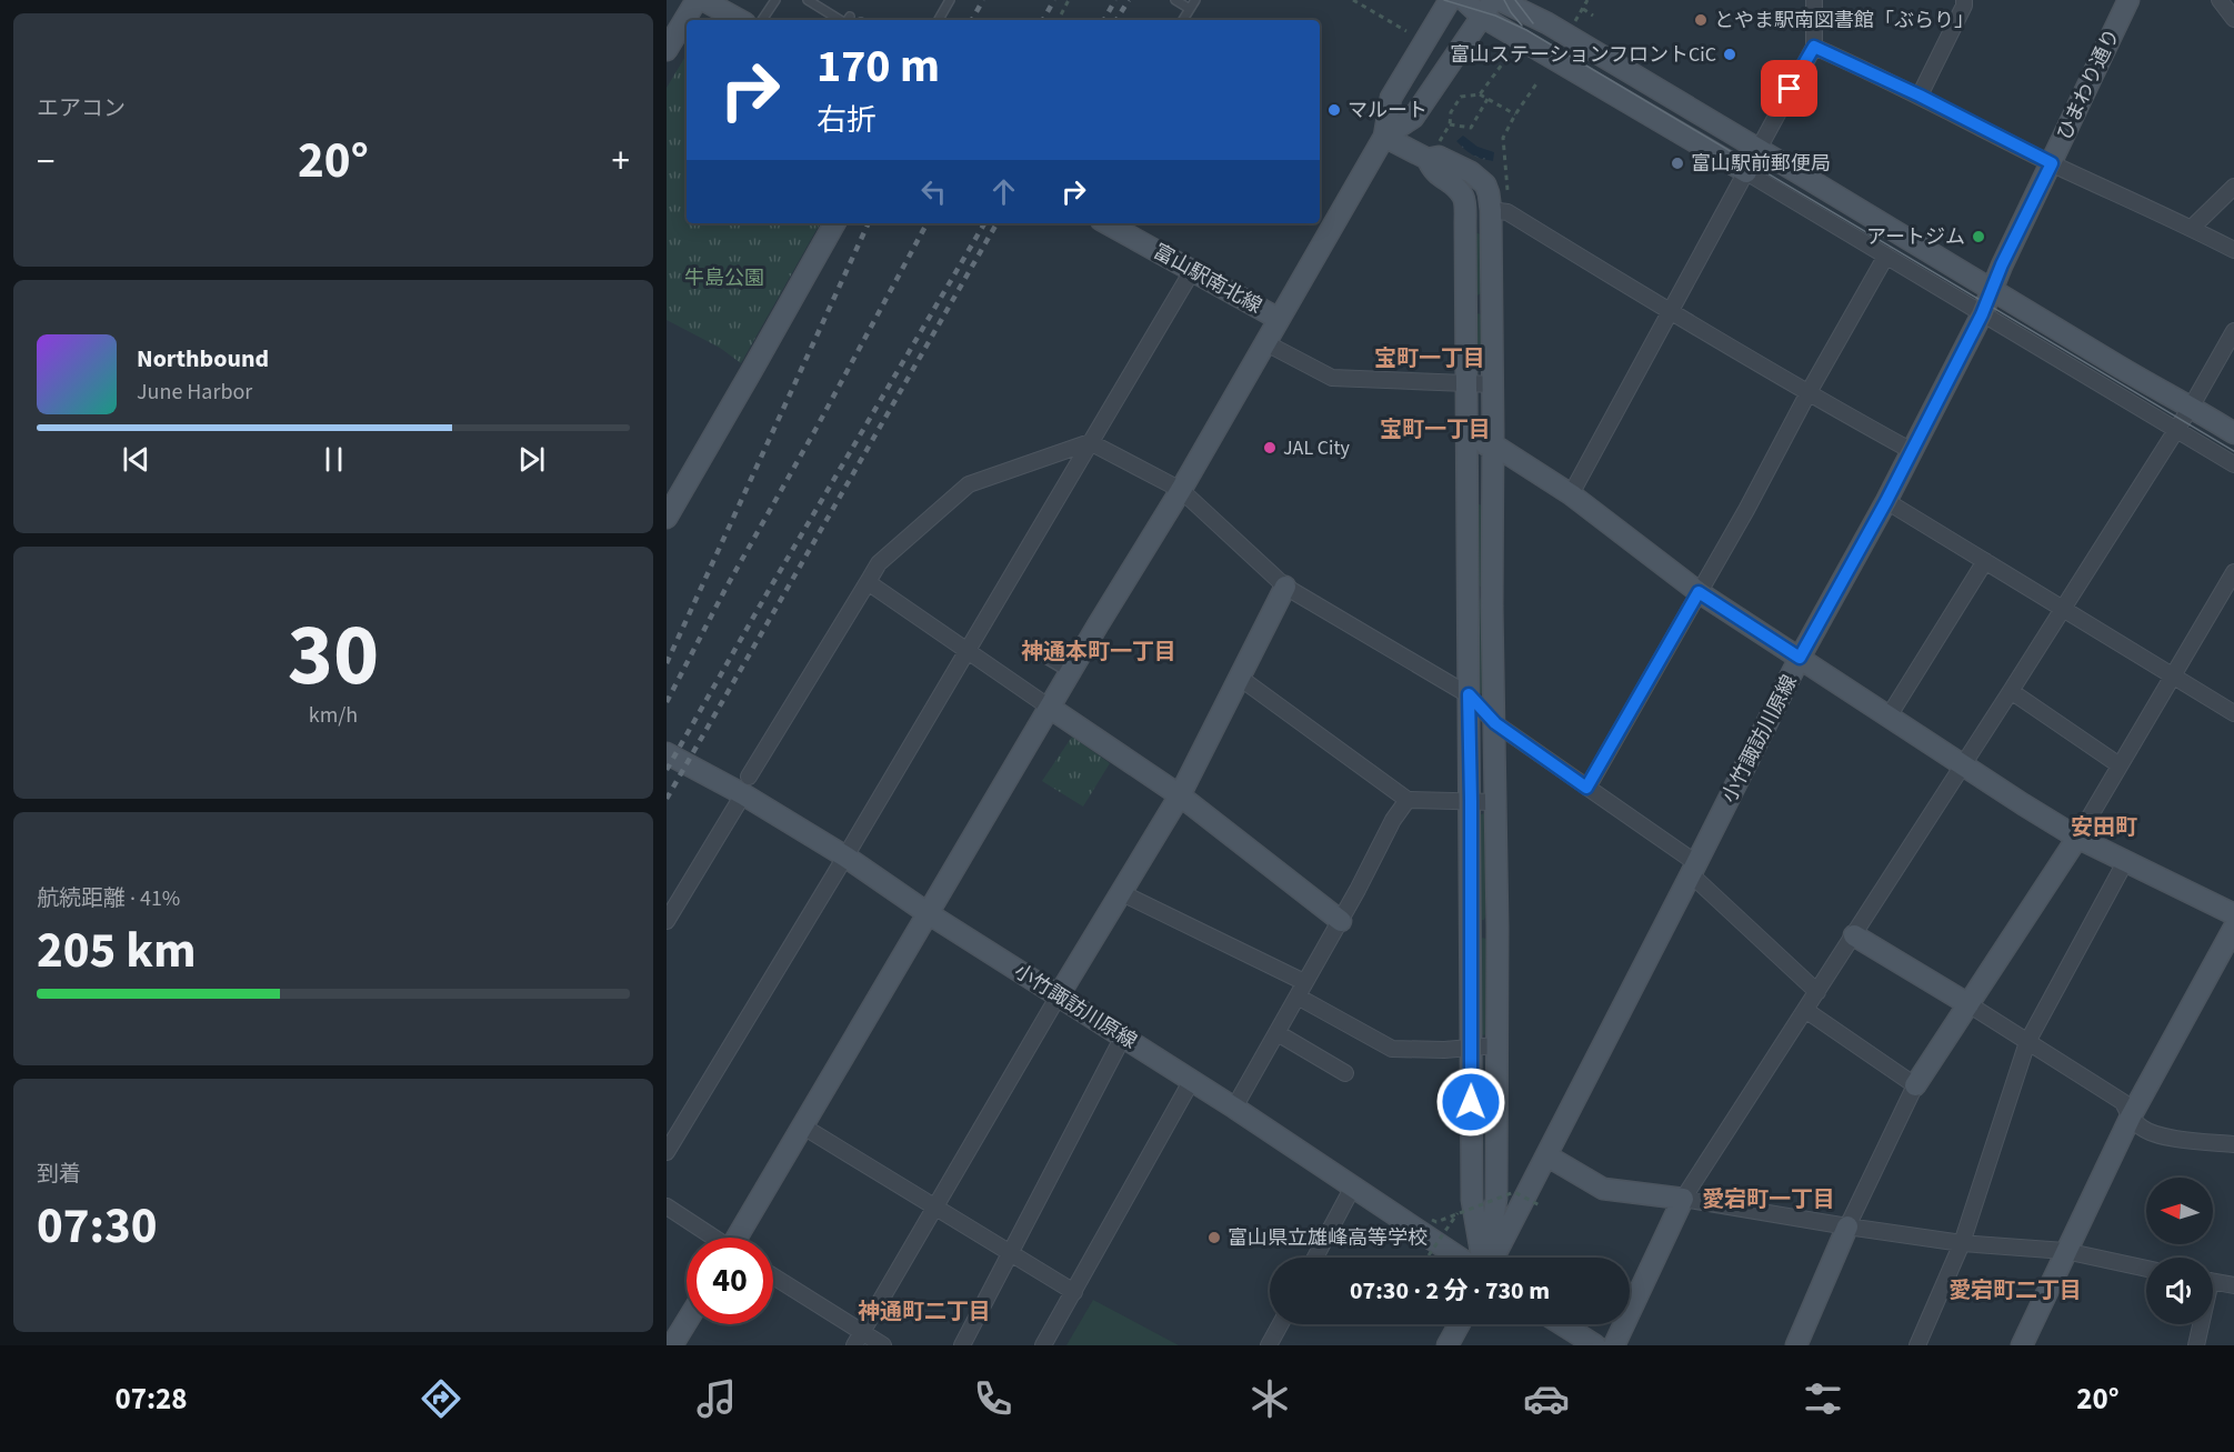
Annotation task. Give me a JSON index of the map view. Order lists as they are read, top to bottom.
{
  "streets": {
    "street": ["ひまわり通り", "富山駅南北線", "小竹諏訪川原線"]
  },
  "crossings": [
    ["ひまわり通り", "小竹諏訪川原線"]
  ],
  "districts": [
    "宝町一丁目",
    "宝町一丁目",
    "神通本町一丁目",
    "安田町",
    "愛宕町一丁目",
    "愛宕町二丁目",
    "神通町二丁目"
  ],
  "parks": ["牛島公園"],
  "places": [
    "とやま駅南図書館「ぶらり」",
    "富山ステーションフロントCiC",
    "マルート",
    "富山駅前郵便局",
    "アートジム",
    "JAL City",
    "富山県立雄峰高等学校"
  ],
  "north": "left",
  "page": {
    "tile": [
      "エアコン",
      ["30", "km/h"],
      ["航続距離 · 41%", "205 km"],
      ["到着", "07:30"]
    ],
    "turn": ["170 m", "右折"],
    "heat": ["−", "20°", "+"],
    "song": ["Northbound", "June Harbor"],
    "limit": "40",
    "trip": "07:30 · 2 分 · 730 m",
    "tabs": ["07:28", "20°"]
  }
}
